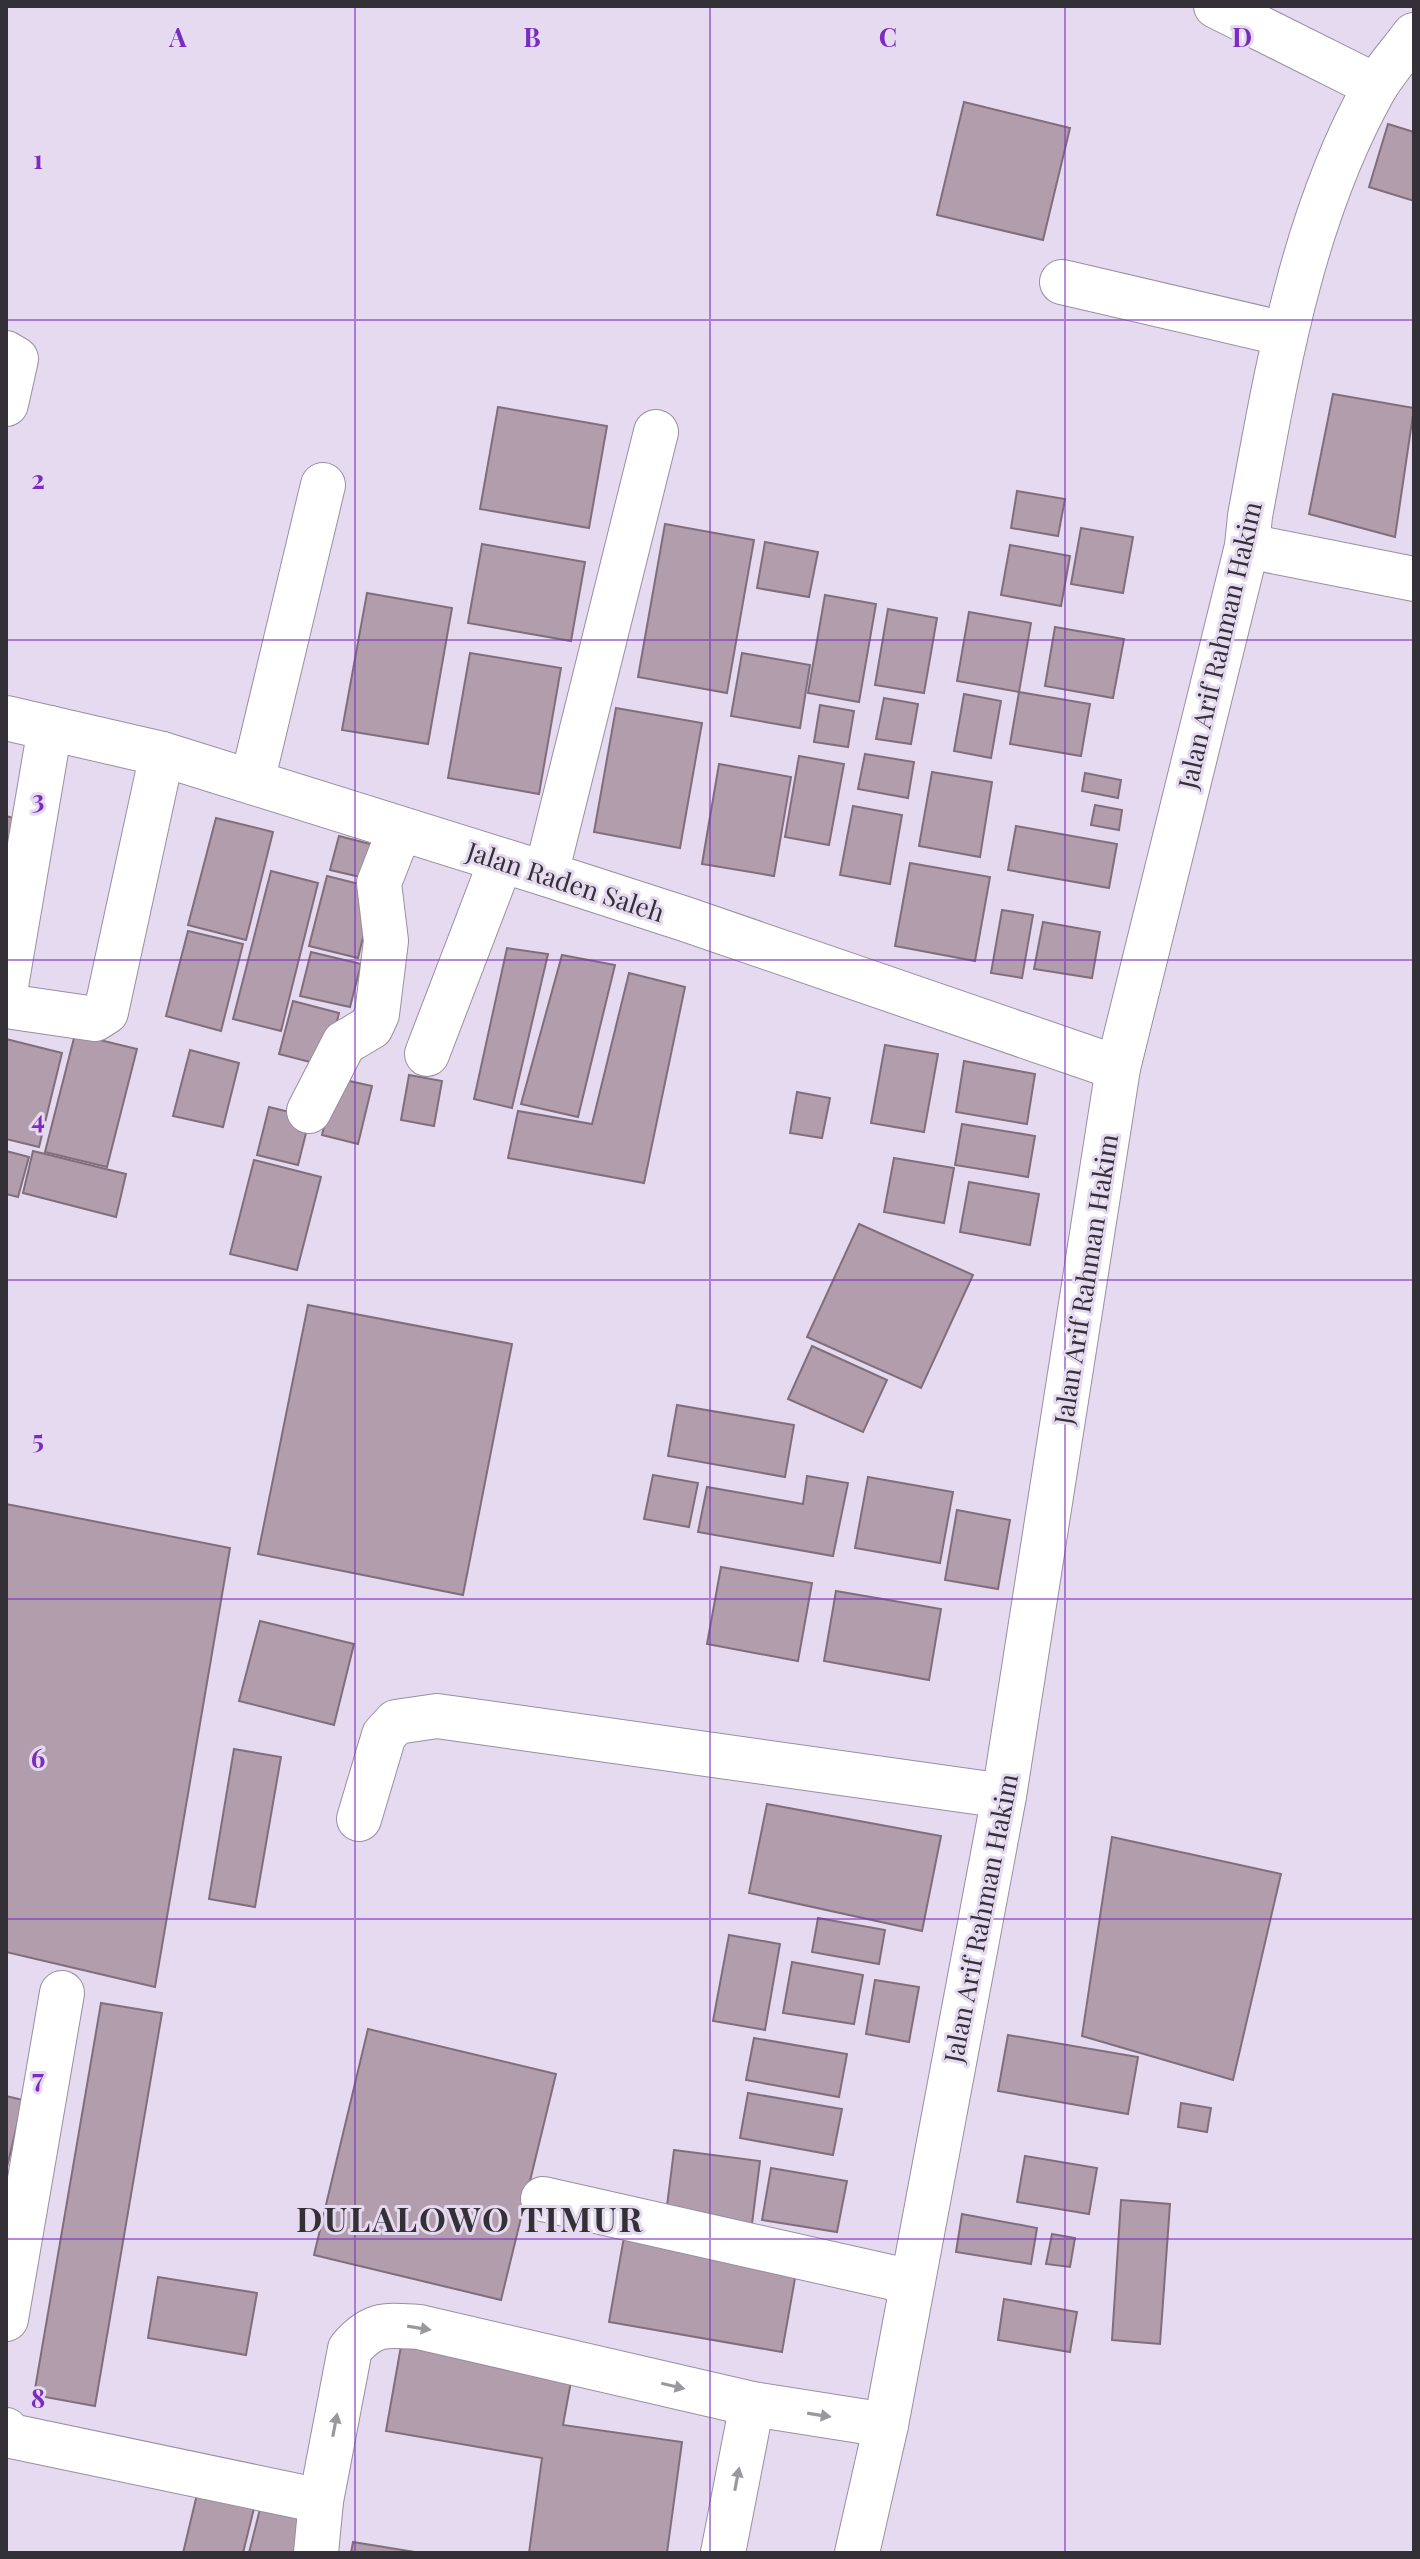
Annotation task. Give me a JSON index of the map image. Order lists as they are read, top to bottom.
{
  "streets": {
    "street": ["Jalan Arif Rahman Hakim", "Jalan Raden Saleh"]
  },
  "crossings": [
    ["Jalan Arif Rahman Hakim", "Jalan Raden Saleh"]
  ],
  "districts": ["DULALOWO TIMUR"],
  "grid": {
    "columns": [
      "A",
      "B",
      "C",
      "D"
    ],
    "rows": [
      "1",
      "2",
      "3",
      "4",
      "5",
      "6",
      "7",
      "8"
    ]
  }
}
